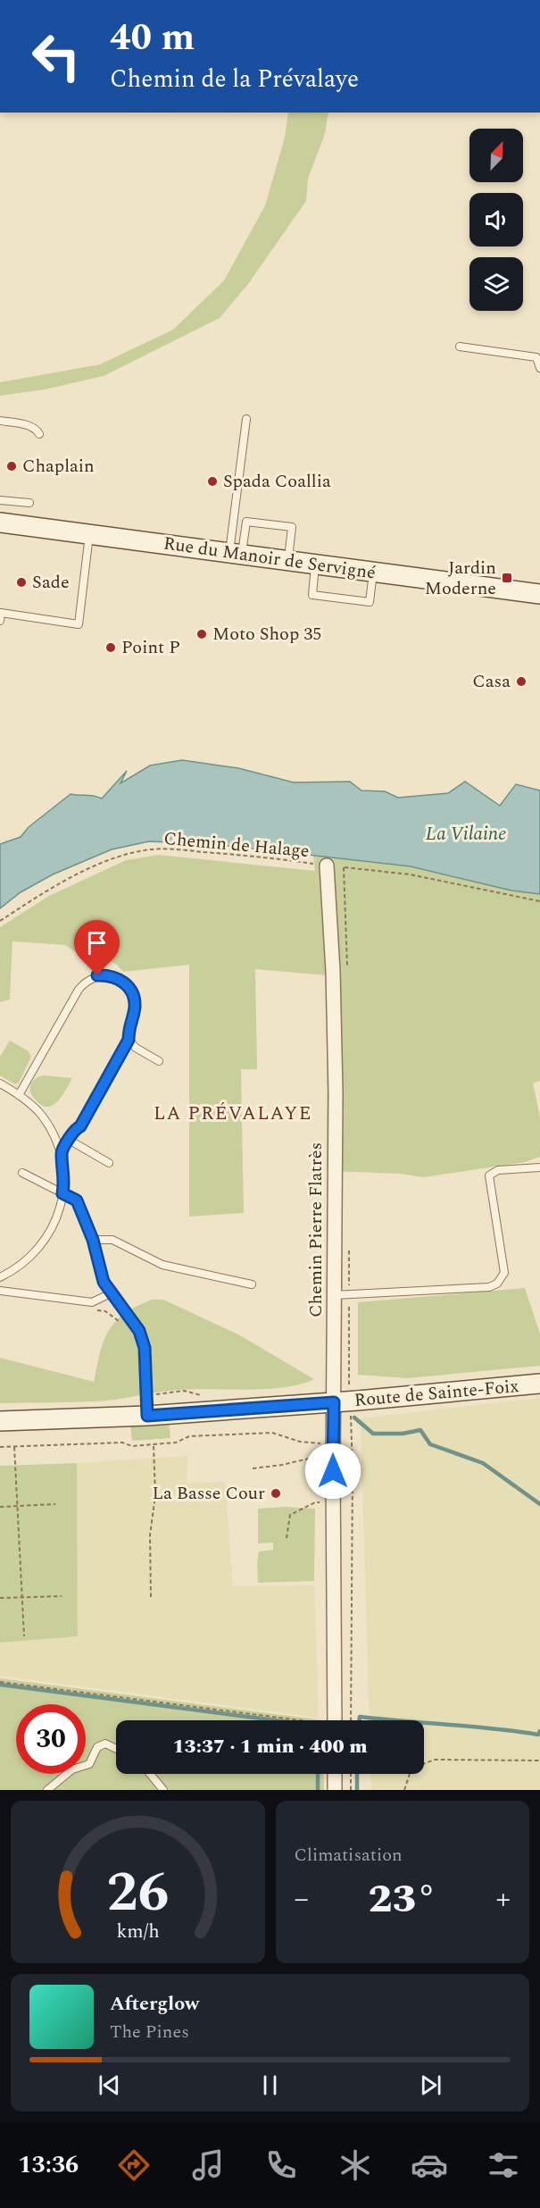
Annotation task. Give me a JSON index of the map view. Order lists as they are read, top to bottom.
{
  "streets": {
    "street": ["Rue du Manoir de Servigné", "Chemin Pierre Flatrès", "Route de Sainte-Foix"],
    "path": ["Chemin de Halage"]
  },
  "crossings": [
    ["Chemin de Halage", "Chemin Pierre Flatrès"],
    ["Chemin Pierre Flatrès", "Route de Sainte-Foix"]
  ],
  "districts": ["LA PRÉVALAYE"],
  "water": ["La Vilaine"],
  "places": {
    "other": [
      "Chaplain",
      "Spada Coallia",
      "Sade",
      "Moto Shop 35",
      "Point P",
      "Casa",
      "La Basse Cour"
    ],
    "transit": ["Jardin Moderne"]
  },
  "north": "top right",
  "page": {
    "turn": ["40 m", "Chemin de la Prévalaye"],
    "limit": "30",
    "trip": "13:37 · 1 min · 400 m",
    "tile": "Climatisation",
    "heat": ["−", "23°", "+"],
    "song": ["Afterglow", "The Pines"],
    "tabs": "13:36",
    "gauge": ["26", "km/h"]
  }
}
